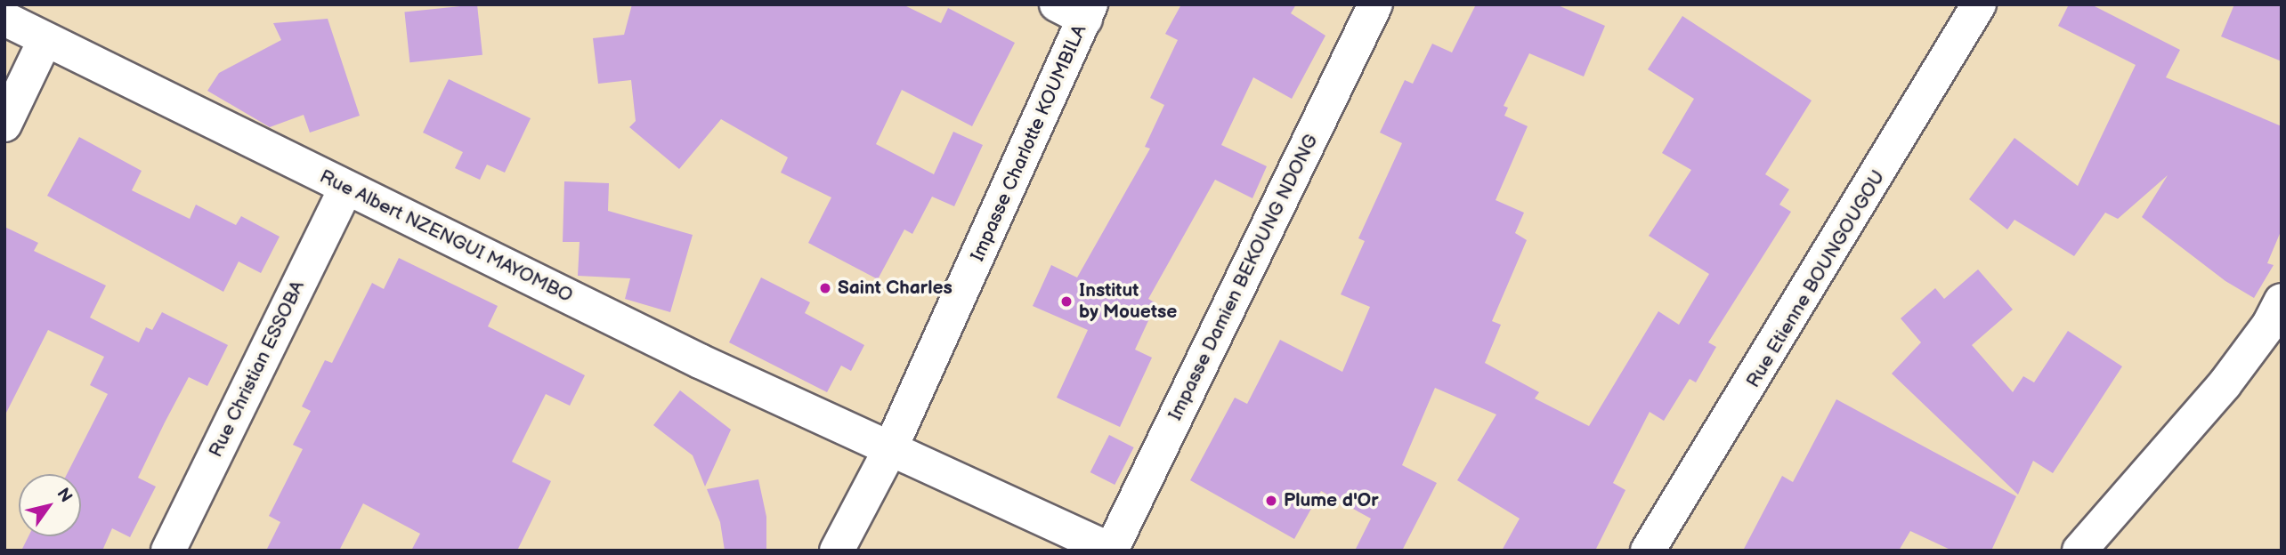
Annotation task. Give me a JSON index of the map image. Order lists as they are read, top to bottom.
{
  "streets": {
    "street": [
      "Impasse Charlotte KOUMBILA",
      "Rue Albert NZENGUI MAYOMBO",
      "Impasse Damien BEKOUNG NDONG",
      "Rue Etienne BOUNGOUGOU",
      "Rue Christian ESSOBA"
    ]
  },
  "crossings": [
    ["Impasse Charlotte KOUMBILA", "Rue Albert NZENGUI MAYOMBO"],
    ["Rue Albert NZENGUI MAYOMBO", "Impasse Damien BEKOUNG NDONG"],
    ["Rue Albert NZENGUI MAYOMBO", "Rue Christian ESSOBA"]
  ],
  "places": ["Saint Charles", "Institut by Mouetse", "Plume d'Or"],
  "north": "top right"
}
